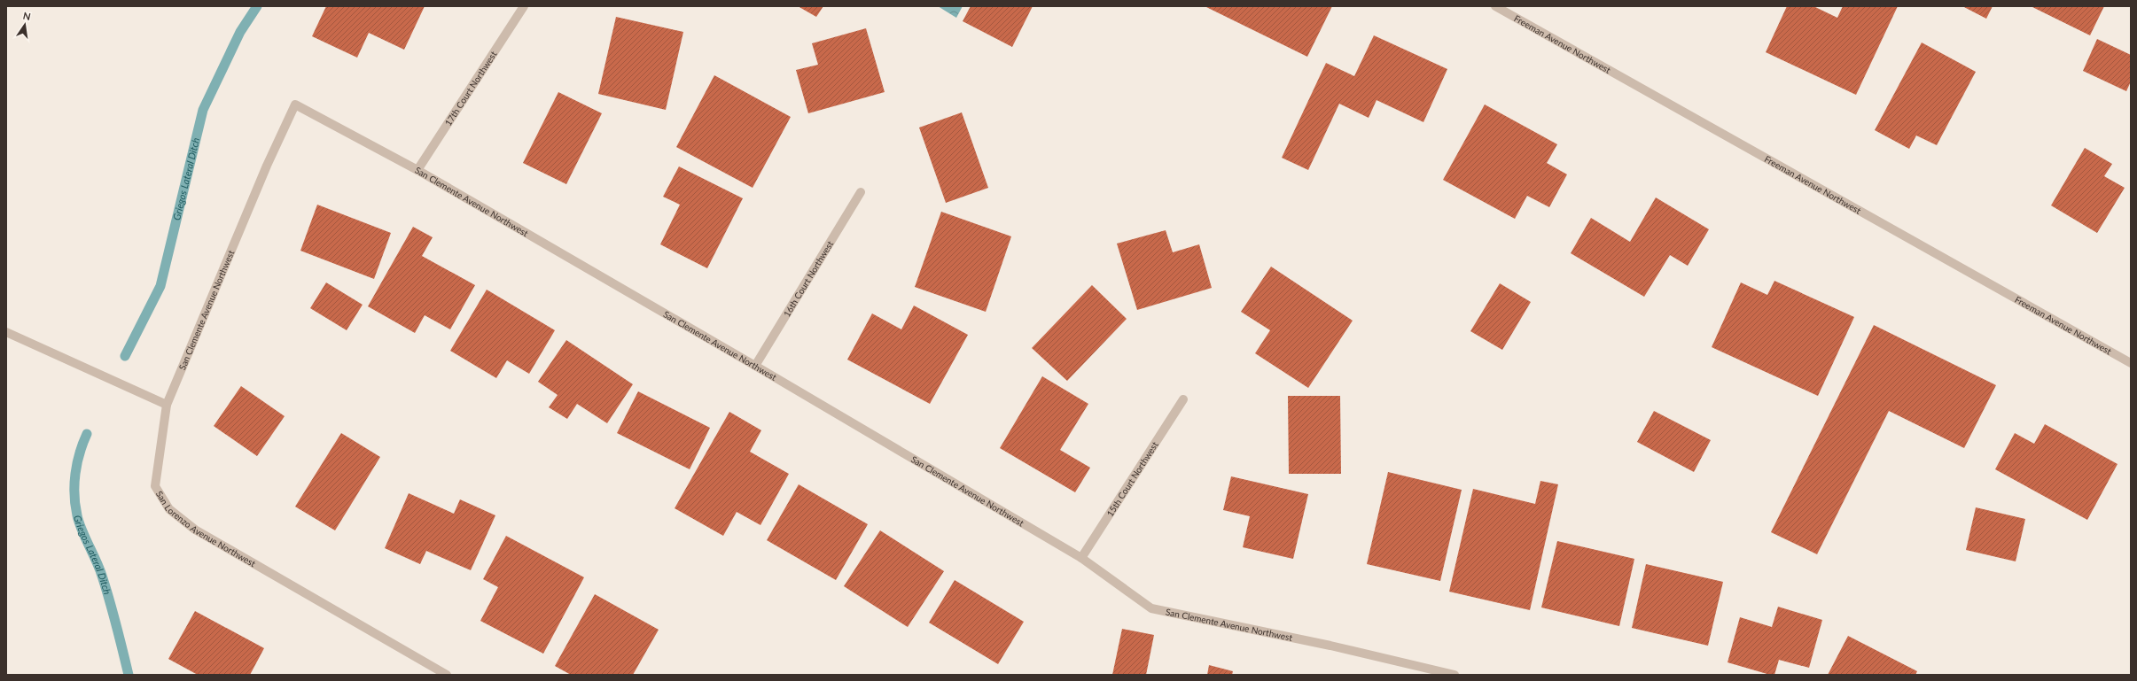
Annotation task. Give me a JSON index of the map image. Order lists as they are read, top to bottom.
{
  "streets": {
    "street": [
      "Freeman Avenue Northwest",
      "17th Court Northwest",
      "San Clemente Avenue Northwest",
      "16th Court Northwest",
      "15th Court Northwest",
      "San Lorenzo Avenue Northwest"
    ]
  },
  "crossings": [
    ["17th Court Northwest", "San Clemente Avenue Northwest"],
    ["San Clemente Avenue Northwest", "16th Court Northwest"],
    ["San Clemente Avenue Northwest", "15th Court Northwest"],
    ["San Clemente Avenue Northwest", "San Lorenzo Avenue Northwest"]
  ],
  "water": ["Griegos Lateral Ditch"],
  "north": "top"
}
